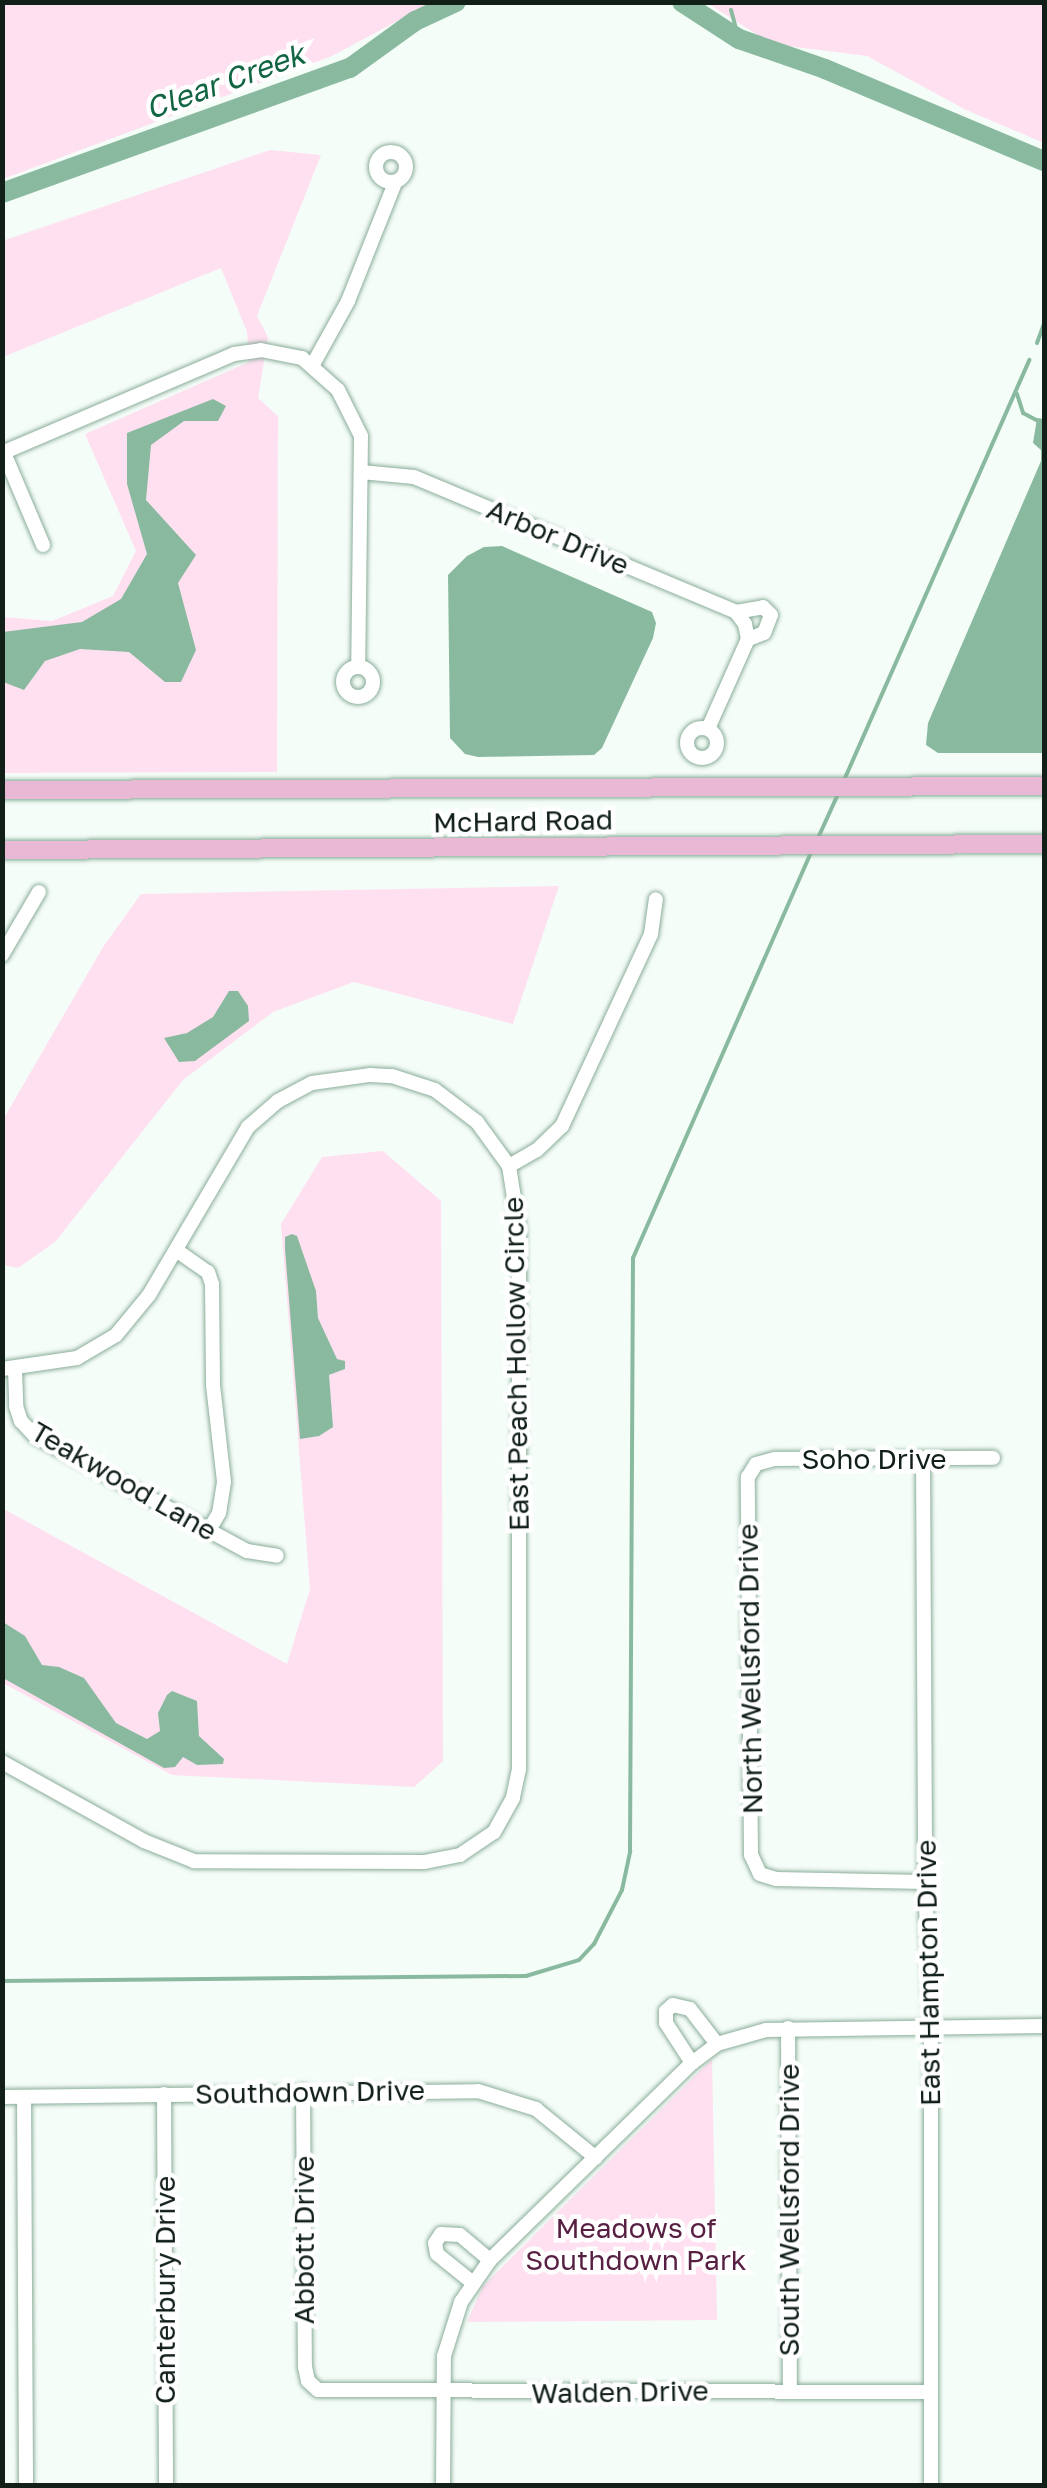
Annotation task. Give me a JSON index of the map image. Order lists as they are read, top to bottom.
{
  "streets": {
    "main road": ["McHard Road"],
    "street": [
      "Arbor Drive",
      "East Peach Hollow Circle",
      "Soho Drive",
      "Teakwood Lane",
      "North Wellsford Drive",
      "East Hampton Drive",
      "Southdown Drive",
      "South Wellsford Drive",
      "Abbott Drive",
      "Canterbury Drive",
      "Walden Drive"
    ]
  },
  "crossings": [
    ["East Peach Hollow Circle", "Teakwood Lane"],
    ["Soho Drive", "North Wellsford Drive"],
    ["Soho Drive", "East Hampton Drive"],
    ["North Wellsford Drive", "East Hampton Drive"],
    ["East Hampton Drive", "Walden Drive"],
    ["Southdown Drive", "Abbott Drive"],
    ["Southdown Drive", "Canterbury Drive"],
    ["South Wellsford Drive", "Walden Drive"],
    ["Abbott Drive", "Walden Drive"]
  ],
  "water": ["Clear Creek"],
  "parks": ["Meadows of Southdown Park"]
}
